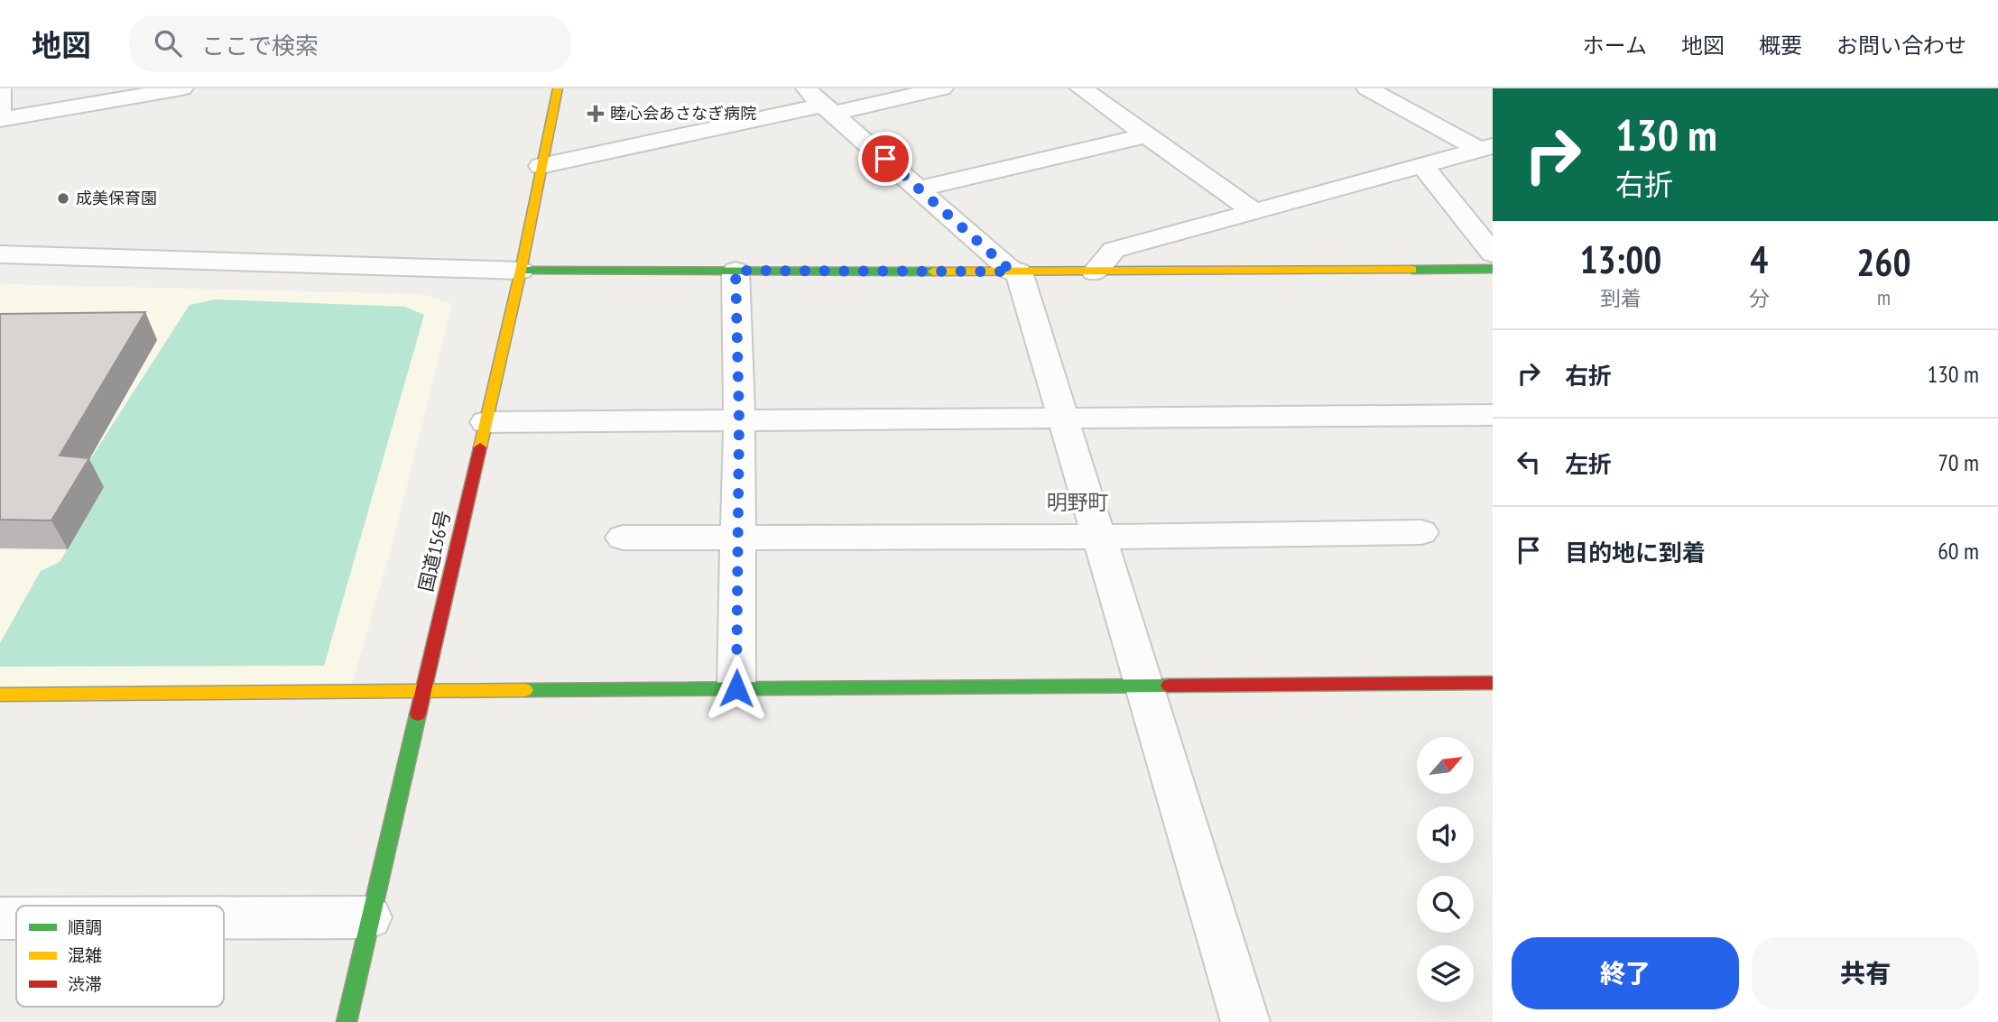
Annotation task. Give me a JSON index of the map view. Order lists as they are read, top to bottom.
{
  "streets": {
    "main road": ["国道156号"]
  },
  "districts": ["明野町"],
  "places": {
    "health": ["睦心会あさなぎ病院"],
    "other": ["成美保育園"]
  },
  "legend": ["順調", "混雑", "渋滞"],
  "north": "top right",
  "page": {
    "header": "地図",
    "search": "ここで検索",
    "nav": [
      "ホーム",
      "地図",
      "概要",
      "お問い合わせ"
    ],
    "turn": ["130 m", "右折"],
    "eta": [
      "13:00",
      "到着",
      "4",
      "分",
      "260",
      "m"
    ],
    "list": [
      {
        "name": "右折",
        "value": "130 m"
      },
      {
        "name": "左折",
        "value": "70 m"
      },
      {
        "name": "目的地に到着",
        "value": "60 m"
      }
    ],
    "buttons": ["終了", "共有"]
  }
}
